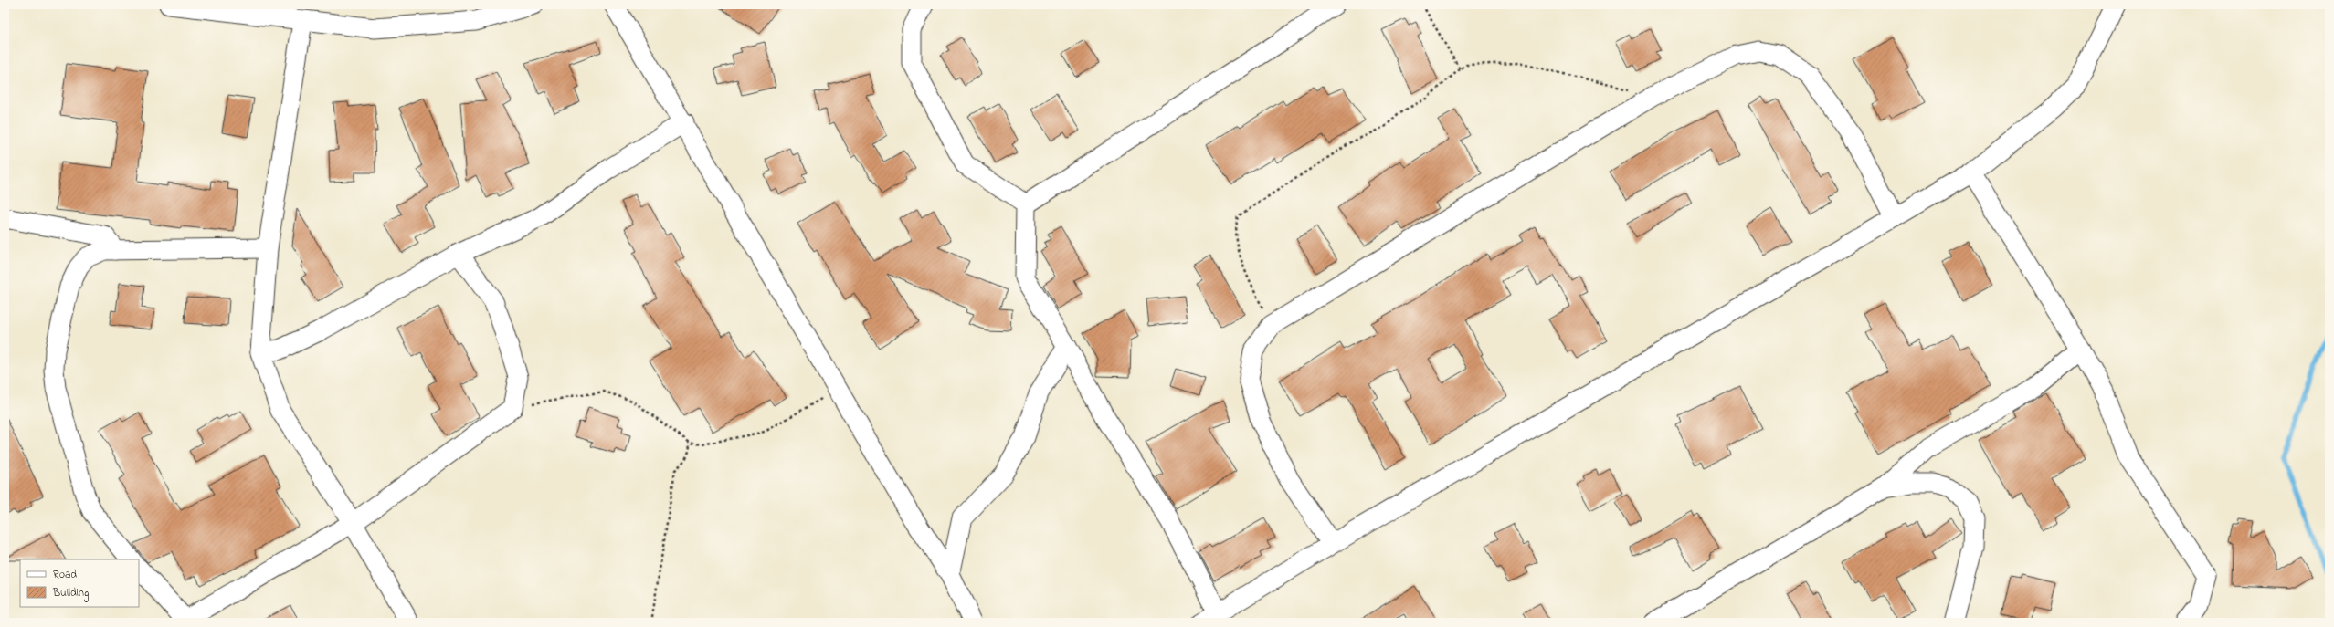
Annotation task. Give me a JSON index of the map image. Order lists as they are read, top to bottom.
{
  "legend": ["Road", "Building"]
}
